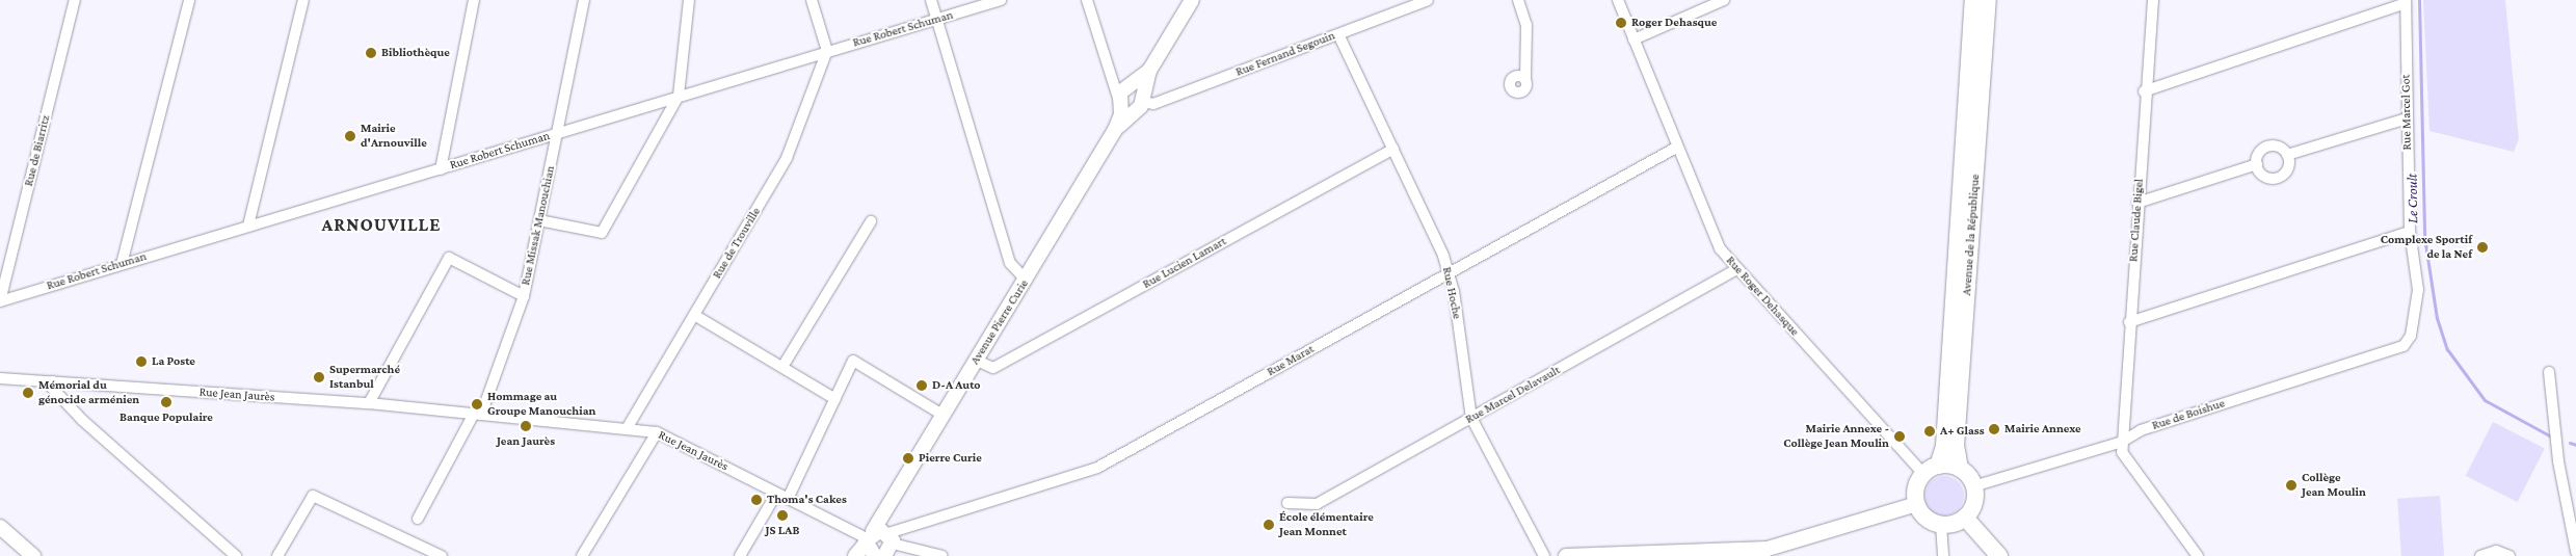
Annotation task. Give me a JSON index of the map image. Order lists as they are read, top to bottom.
{
  "streets": {
    "main road": ["Avenue de la République", "Avenue Pierre Curie"],
    "street": [
      "Rue Robert Schuman",
      "Rue Fernand Segouin",
      "Rue Marcel Got",
      "Rue de Biarritz",
      "Rue Claude Bigel",
      "Rue Missak Manouchian",
      "Rue de Trouville",
      "Rue Lucien Lamart",
      "Rue Hoche",
      "Rue Roger Dehasque",
      "Rue Marat",
      "Rue Jean Jaurès",
      "Rue Marcel Delavault",
      "Rue de Boishue"
    ]
  },
  "crossings": [
    ["Rue Robert Schuman", "Rue de Biarritz"],
    ["Rue Robert Schuman", "Rue Missak Manouchian"],
    ["Rue Robert Schuman", "Rue de Trouville"],
    ["Rue Fernand Segouin", "Rue Hoche"],
    ["Rue Fernand Segouin", "Avenue Pierre Curie"],
    ["Rue Marcel Got", "Rue de Boishue"],
    ["Rue Claude Bigel", "Rue de Boishue"],
    ["Rue Missak Manouchian", "Rue Jean Jaurès"],
    ["Avenue de la République", "Rue Roger Dehasque"],
    ["Avenue de la République", "Rue de Boishue"],
    ["Rue de Trouville", "Rue Jean Jaurès"],
    ["Rue Lucien Lamart", "Rue Hoche"],
    ["Rue Lucien Lamart", "Avenue Pierre Curie"],
    ["Rue Hoche", "Rue Marat"],
    ["Rue Hoche", "Rue Marcel Delavault"],
    ["Rue Roger Dehasque", "Rue Marat"],
    ["Rue Roger Dehasque", "Rue Marcel Delavault"],
    ["Rue Roger Dehasque", "Rue de Boishue"],
    ["Avenue Pierre Curie", "Rue Marat"],
    ["Avenue Pierre Curie", "Rue Jean Jaurès"],
    ["Rue Marat", "Rue Jean Jaurès"]
  ],
  "districts": ["ARNOUVILLE"],
  "water": ["Le Croult"],
  "places": [
    "Roger Dehasque",
    "Bibliothèque",
    "Mairie d'Arnouville",
    "Complexe Sportif de la Nef",
    "La Poste",
    "Supermarché Istanbul",
    "D-A Auto",
    "Mémorial du génocide arménien",
    "Banque Populaire",
    "Hommage au Groupe Manouchian",
    "Jean Jaurès",
    "Mairie Annexe",
    "A+ Glass",
    "Mairie Annexe - Collège Jean Moulin",
    "Pierre Curie",
    "Collège Jean Moulin",
    "Thoma's Cakes",
    "JS LAB",
    "École élémentaire Jean Monnet"
  ]
}
